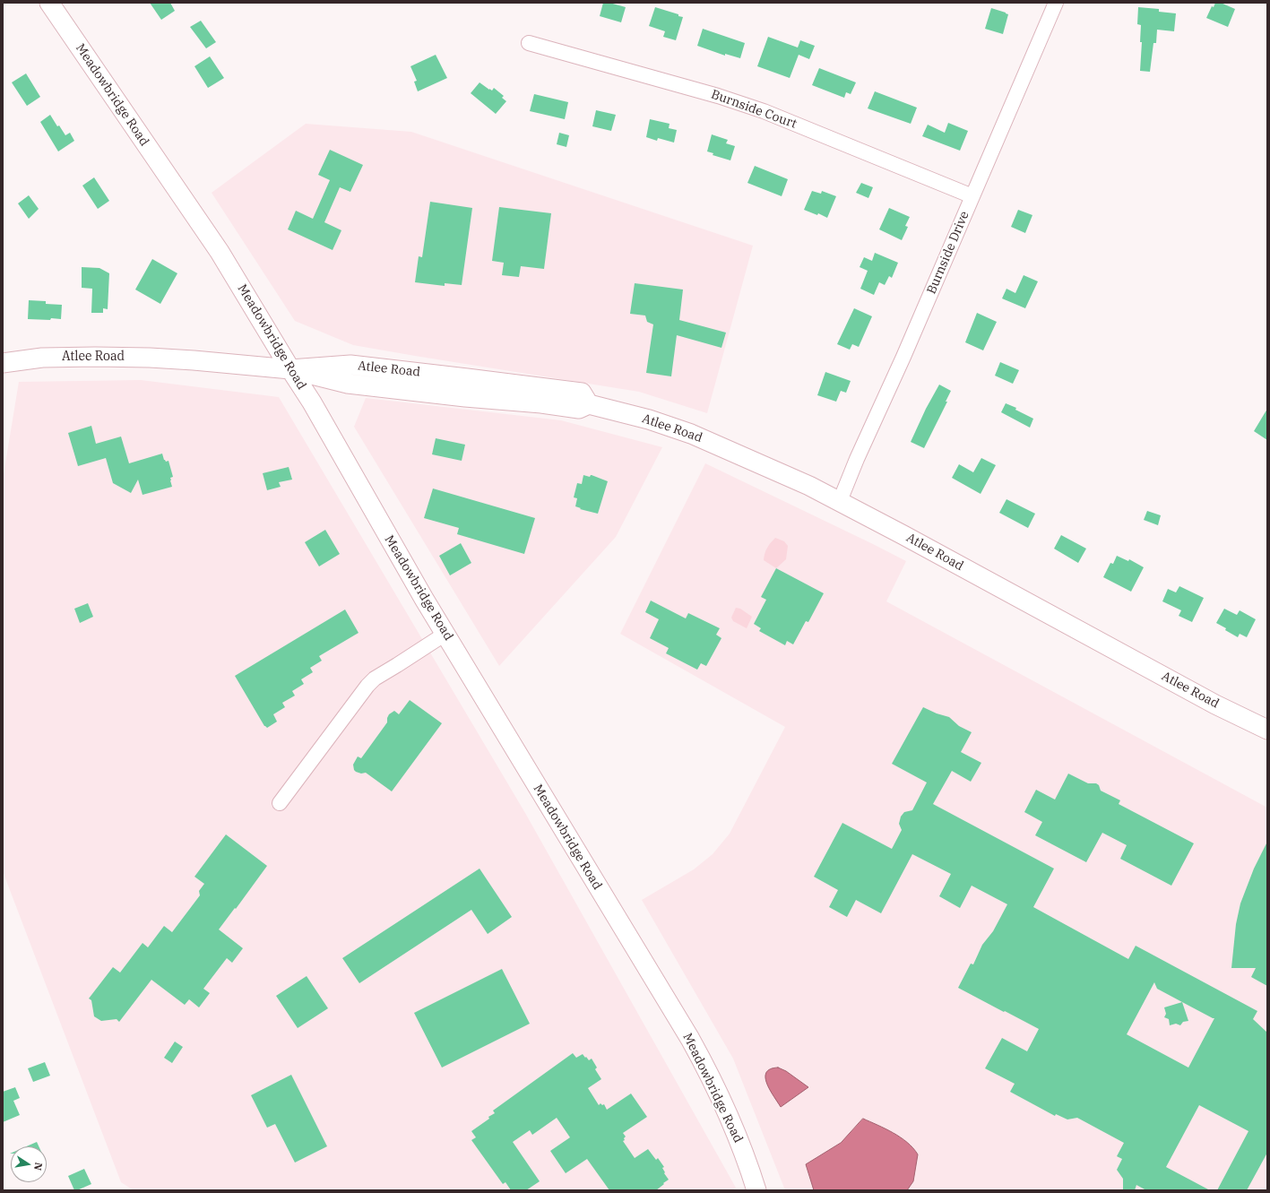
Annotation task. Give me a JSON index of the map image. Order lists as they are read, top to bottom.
{
  "streets": {
    "main road": ["Meadowbridge Road", "Atlee Road"],
    "street": ["Burnside Court", "Burnside Drive"]
  },
  "crossings": [
    ["Meadowbridge Road", "Atlee Road"],
    ["Burnside Court", "Burnside Drive"],
    ["Burnside Drive", "Atlee Road"]
  ],
  "north": "right"
}
